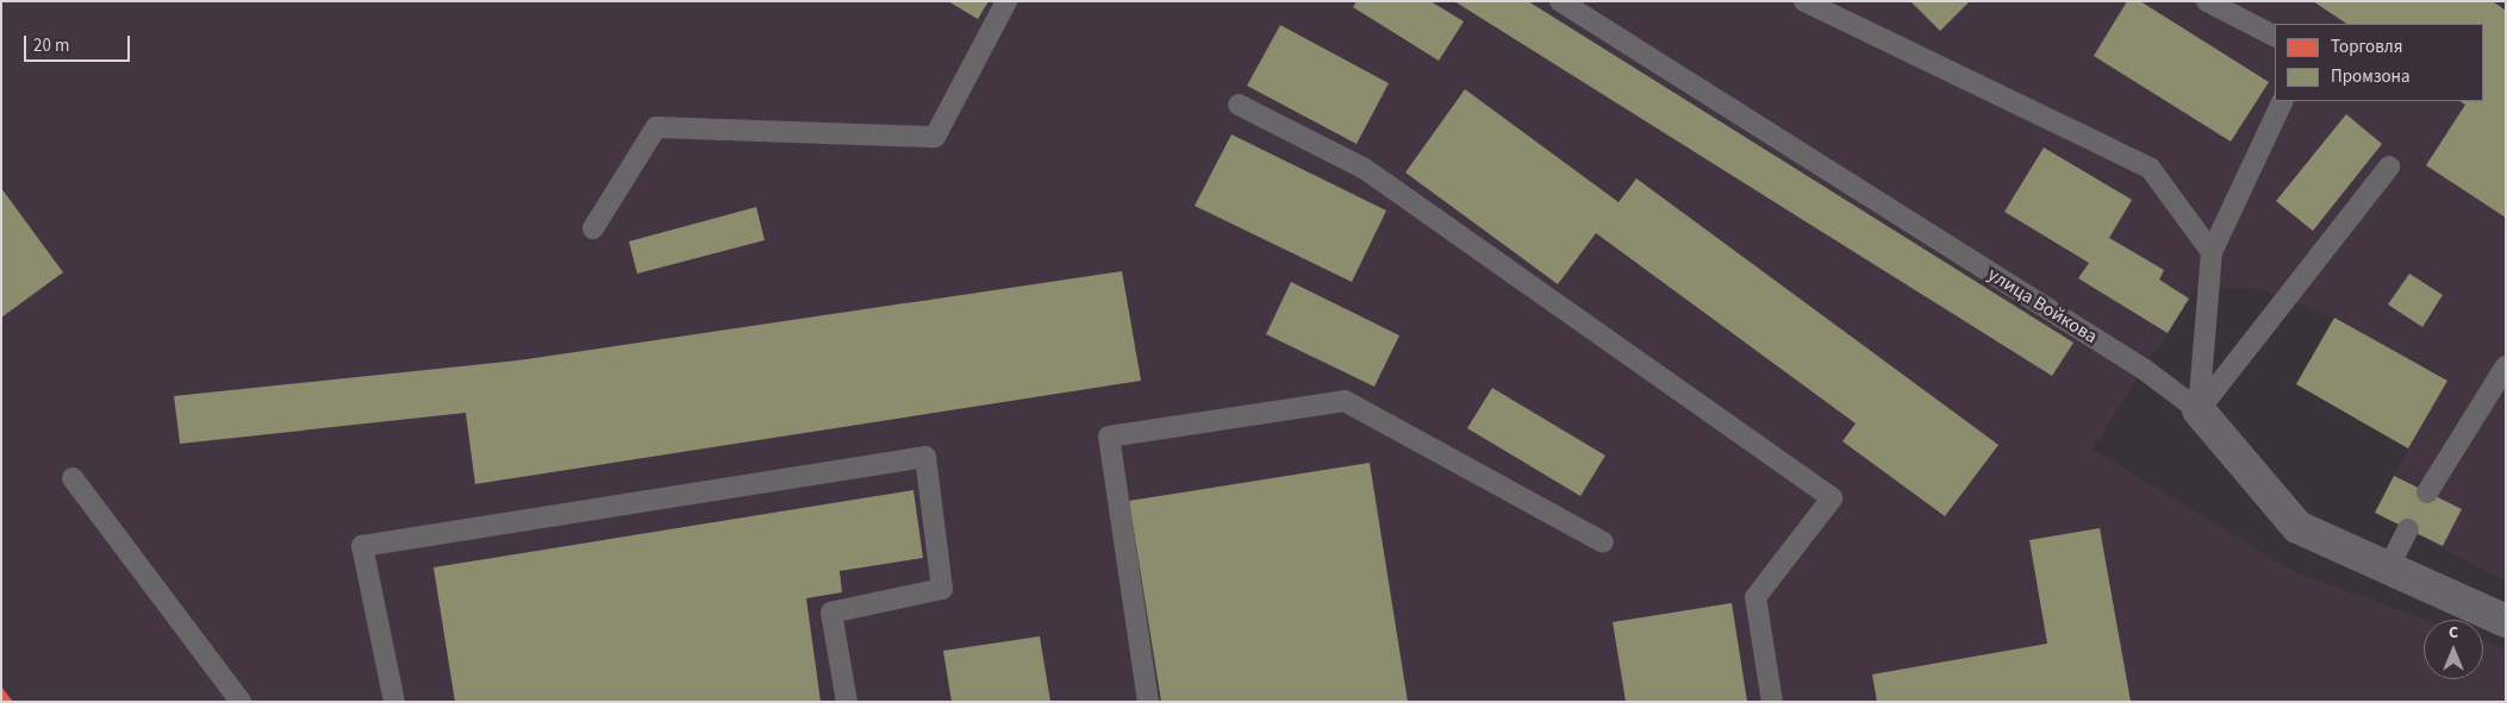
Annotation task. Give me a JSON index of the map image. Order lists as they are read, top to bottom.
{
  "streets": {
    "street": ["улица Войкова"]
  },
  "legend": ["Торговля", "Промзона"],
  "scale_bar": "20 m",
  "north": "top"
}
